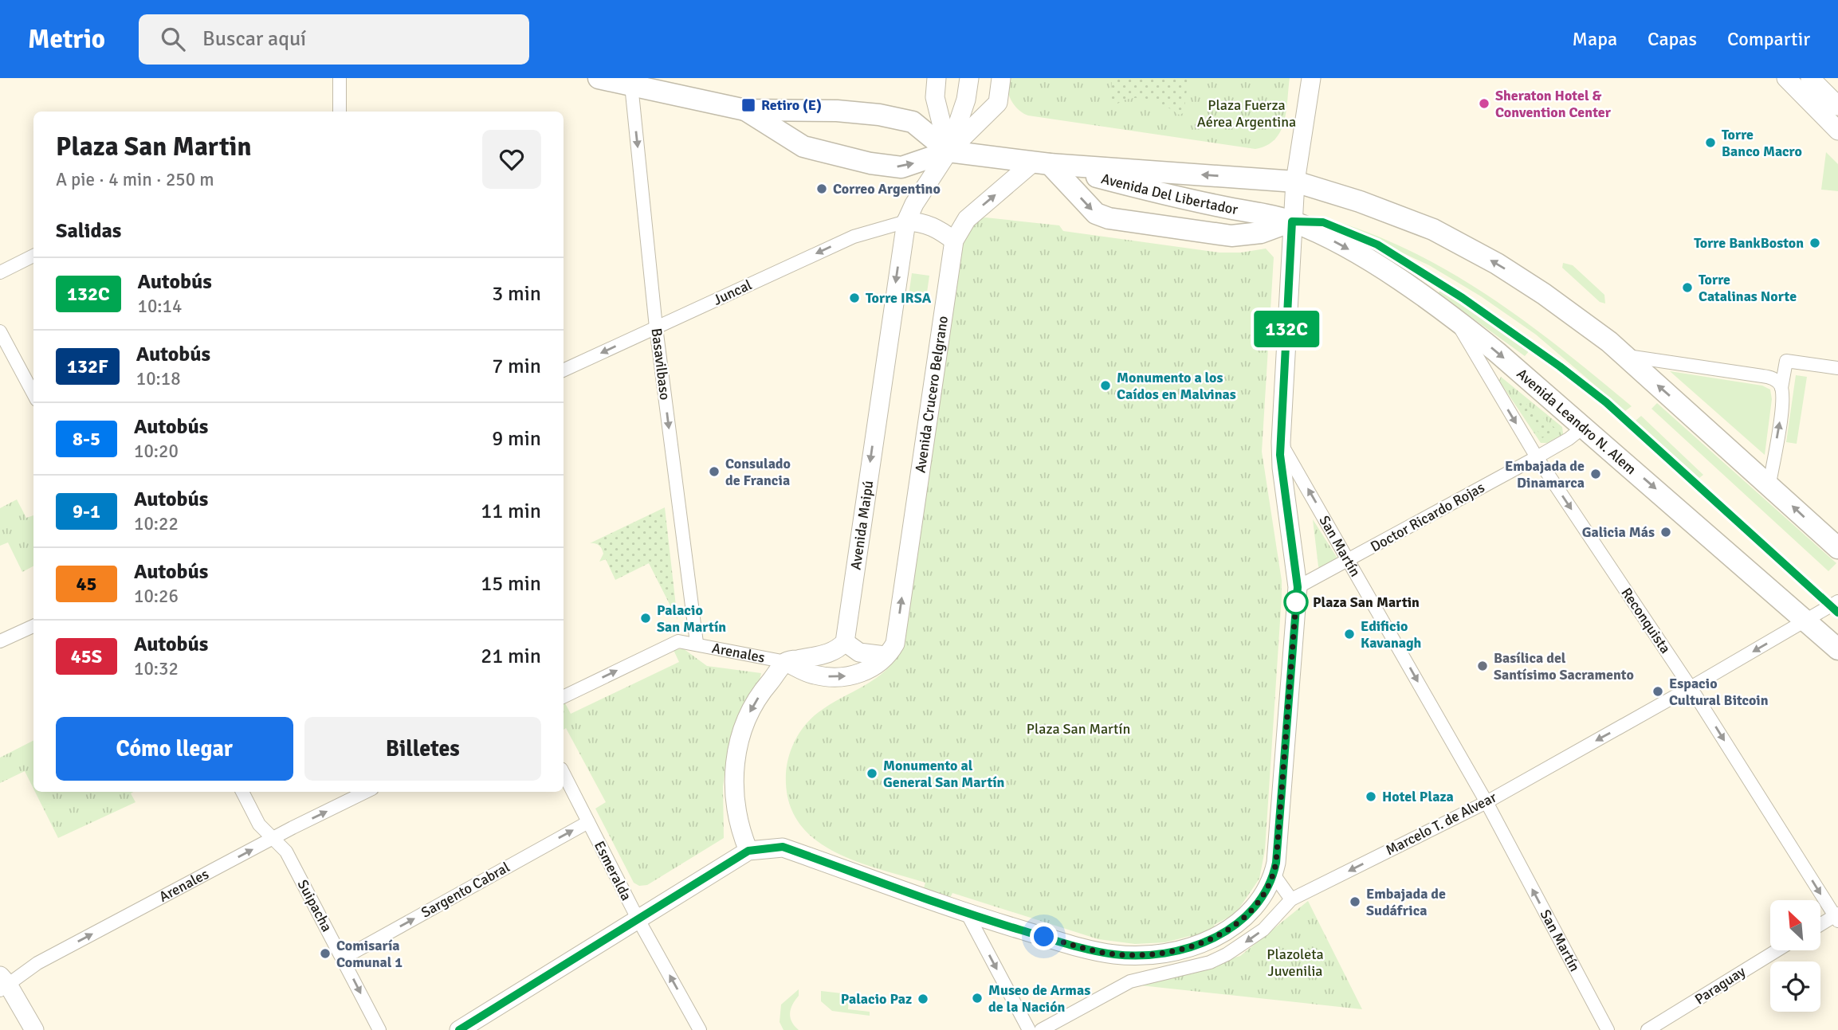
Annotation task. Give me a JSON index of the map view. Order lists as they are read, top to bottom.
{
  "streets": {
    "main road": [
      "Avenida Del Libertador",
      "Avenida Crucero Belgrano",
      "Avenida Leandro N. Alem",
      "Avenida Maipú",
      "Arenales"
    ],
    "street": [
      "Juncal",
      "Basavilbaso",
      "Doctor Ricardo Rojas",
      "San Martín",
      "Reconquista",
      "Marcelo T. de Alvear",
      "Esmeralda",
      "Sargento Cabral",
      "Suipacha",
      "Paraguay"
    ]
  },
  "crossings": [
    ["Avenida Del Libertador", "Basavilbaso"],
    ["Avenida Del Libertador", "Avenida Crucero Belgrano"],
    ["Avenida Del Libertador", "Avenida Leandro N. Alem"],
    ["Avenida Del Libertador", "Avenida Maipú"],
    ["Juncal", "Basavilbaso"],
    ["Juncal", "Avenida Maipú"],
    ["Basavilbaso", "Arenales"],
    ["Avenida Crucero Belgrano", "Arenales"],
    ["Avenida Leandro N. Alem", "Doctor Ricardo Rojas"],
    ["Avenida Leandro N. Alem", "Reconquista"],
    ["Avenida Leandro N. Alem", "Marcelo T. de Alvear"],
    ["Doctor Ricardo Rojas", "San Martín"],
    ["Doctor Ricardo Rojas", "Reconquista"],
    ["San Martín", "Marcelo T. de Alvear"],
    ["Reconquista", "Marcelo T. de Alvear"],
    ["Arenales", "Suipacha"],
    ["Esmeralda", "Sargento Cabral"],
    ["Sargento Cabral", "Suipacha"]
  ],
  "one_way": [
    "Juncal",
    "Basavilbaso",
    "Avenida Crucero Belgrano",
    "Avenida Maipú",
    "Reconquista",
    "Arenales",
    "Marcelo T. de Alvear",
    "Esmeralda",
    "Sargento Cabral"
  ],
  "parks": ["Plaza Fuerza Aérea Argentina", "Plaza San Martín", "Plazoleta Juvenilia"],
  "places": {
    "other": [
      "Sheraton Hotel & Convention Center",
      "Torre Banco Macro",
      "Correo Argentino",
      "Torre BankBoston",
      "Torre Catalinas Norte",
      "Torre IRSA",
      "Monumento a los Caídos en Malvinas",
      "Consulado de Francia",
      "Embajada de Dinamarca",
      "Galicia Más",
      "Plaza San Martin",
      "Palacio San Martín",
      "Edificio Kavanagh",
      "Basílica del Santísimo Sacramento",
      "Espacio Cultural Bitcoin",
      "Monumento al General San Martín",
      "Hotel Plaza",
      "Embajada de Sudáfrica",
      "Comisaría Comunal 1",
      "Museo de Armas de la Nación",
      "Palacio Paz"
    ],
    "transit": ["Retiro (E)"]
  },
  "lines": ["bus line 132C"],
  "north": "top left",
  "page": {
    "header": "Metrio",
    "search": "Buscar aquí",
    "nav": ["Mapa", "Capas", "Compartir"],
    "on_map": "132C",
    "heading": [
      ["Plaza San Martin", "A pie · 4 min · 250 m"],
      "Salidas"
    ],
    "list": [
      {
        "mark": "132C",
        "name": "Autobús",
        "note": "10:14",
        "value": "3 min"
      },
      {
        "mark": "132F",
        "name": "Autobús",
        "note": "10:18",
        "value": "7 min"
      },
      {
        "mark": "8-5",
        "name": "Autobús",
        "note": "10:20",
        "value": "9 min"
      },
      {
        "mark": "9-1",
        "name": "Autobús",
        "note": "10:22",
        "value": "11 min"
      },
      {
        "mark": "45",
        "name": "Autobús",
        "note": "10:26",
        "value": "15 min"
      },
      {
        "mark": "45S",
        "name": "Autobús",
        "note": "10:32",
        "value": "21 min"
      }
    ],
    "buttons": ["Cómo llegar", "Billetes"]
  }
}
